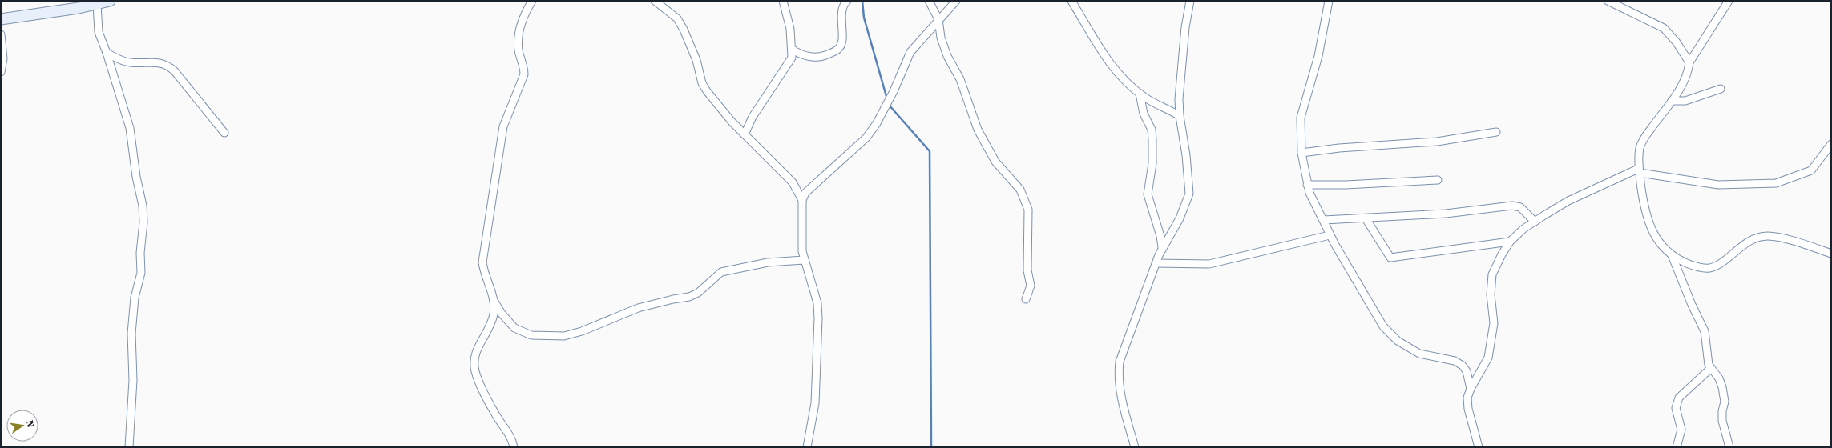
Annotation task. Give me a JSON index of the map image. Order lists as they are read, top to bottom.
{
  "north": "right"
}
